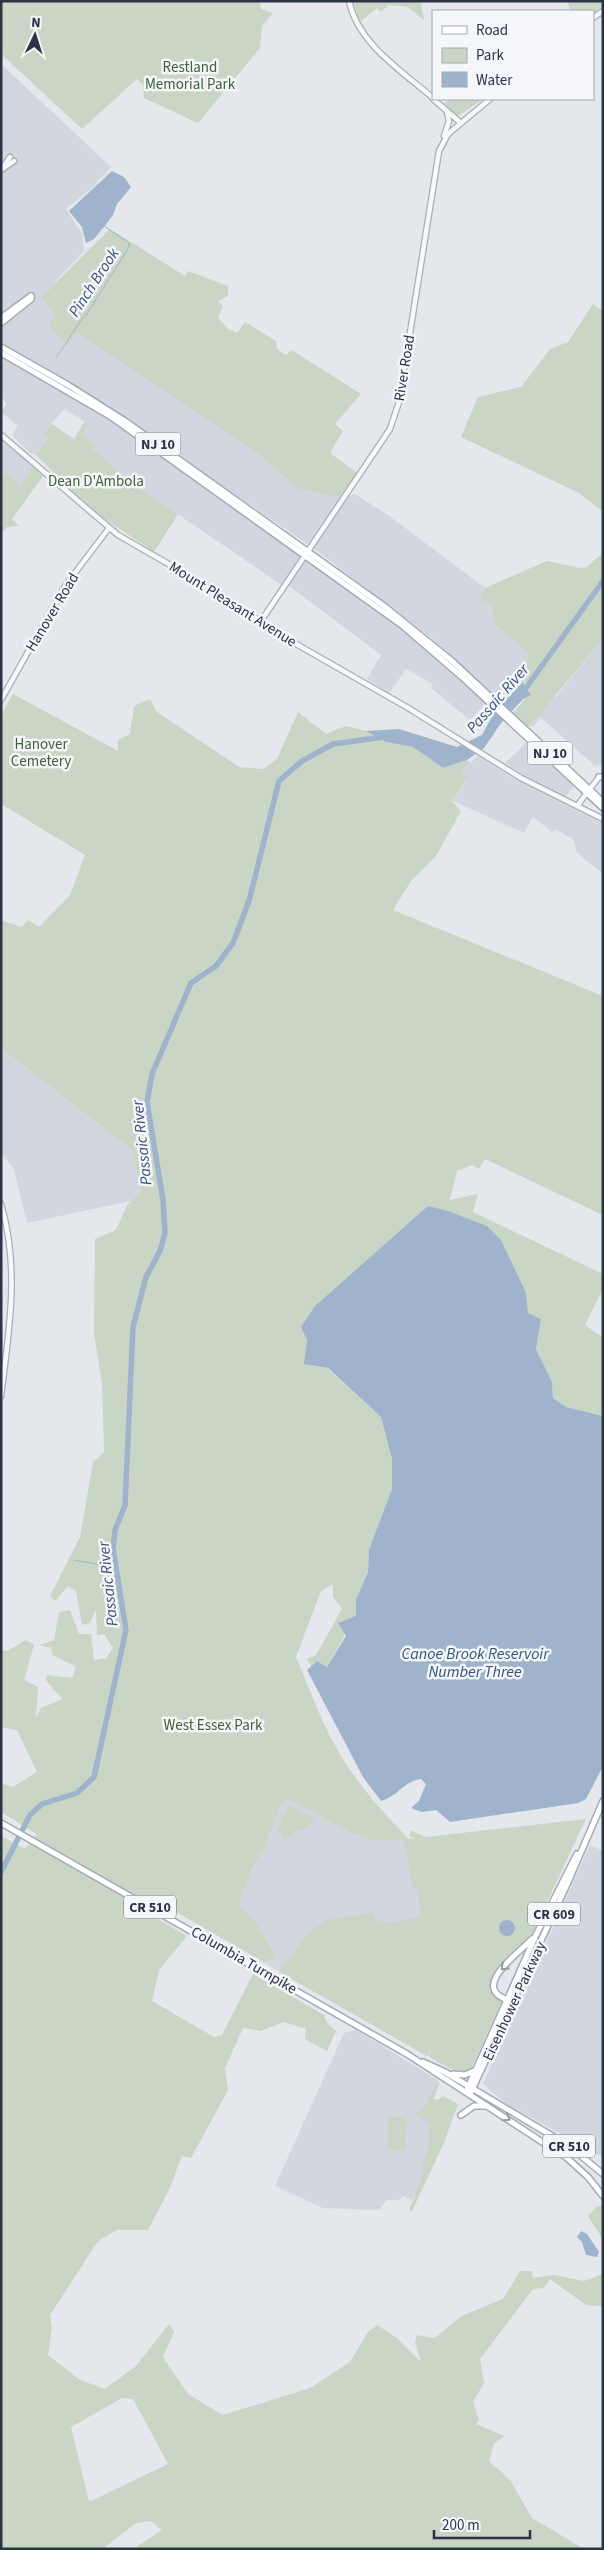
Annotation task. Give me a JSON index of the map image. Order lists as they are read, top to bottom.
{
  "streets": {
    "main road": [
      "NJ 10",
      "CR 510",
      "CR 609",
      "Columbia Turnpike",
      "Eisenhower Parkway"
    ],
    "street": ["River Road", "Mount Pleasant Avenue", "Hanover Road"]
  },
  "crossings": [
    ["River Road", "NJ 10"],
    ["River Road", "Mount Pleasant Avenue"],
    ["Mount Pleasant Avenue", "Hanover Road"],
    ["Columbia Turnpike", "Eisenhower Parkway"]
  ],
  "water": ["Pinch Brook", "Passaic River", "Canoe Brook Reservoir Number Three"],
  "parks": [
    "Restland Memorial Park",
    "Dean D'Ambola",
    "Hanover Cemetery",
    "West Essex Park"
  ],
  "legend": ["Road", "Park", "Water"],
  "scale_bar": "200 m",
  "north": "top"
}
